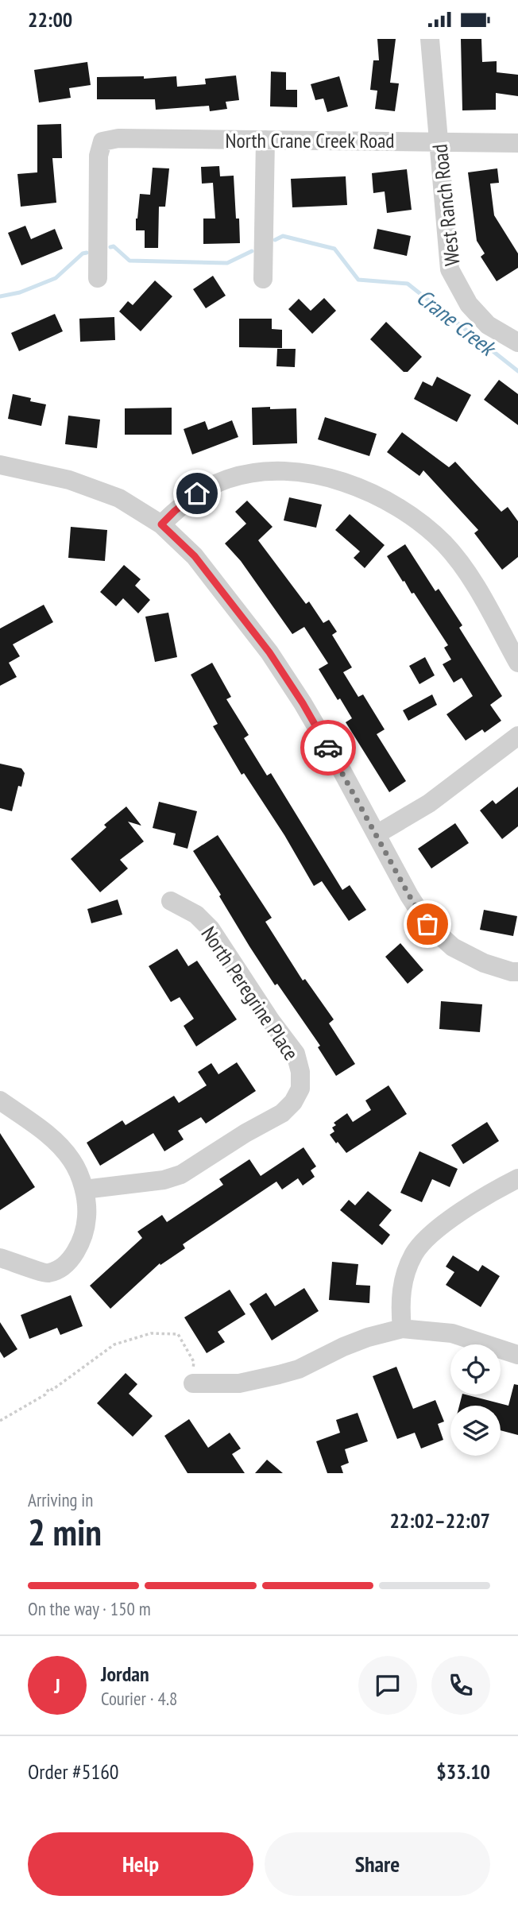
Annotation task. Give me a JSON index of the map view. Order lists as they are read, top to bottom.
{
  "streets": {
    "street": ["North Crane Creek Road", "West Ranch Road", "North Peregrine Place"]
  },
  "crossings": [
    ["North Crane Creek Road", "West Ranch Road"]
  ],
  "water": ["Crane Creek"],
  "page": {
    "status": "22:00",
    "heading": ["2 min", "Arriving in", "22:02–22:07"],
    "panel": [
      "Jordan",
      "Courier · 4.8",
      "Order #5160",
      "$33.10"
    ],
    "bar": "On the way · 150 m",
    "round": "J",
    "buttons": ["Help", "Share"]
  }
}
